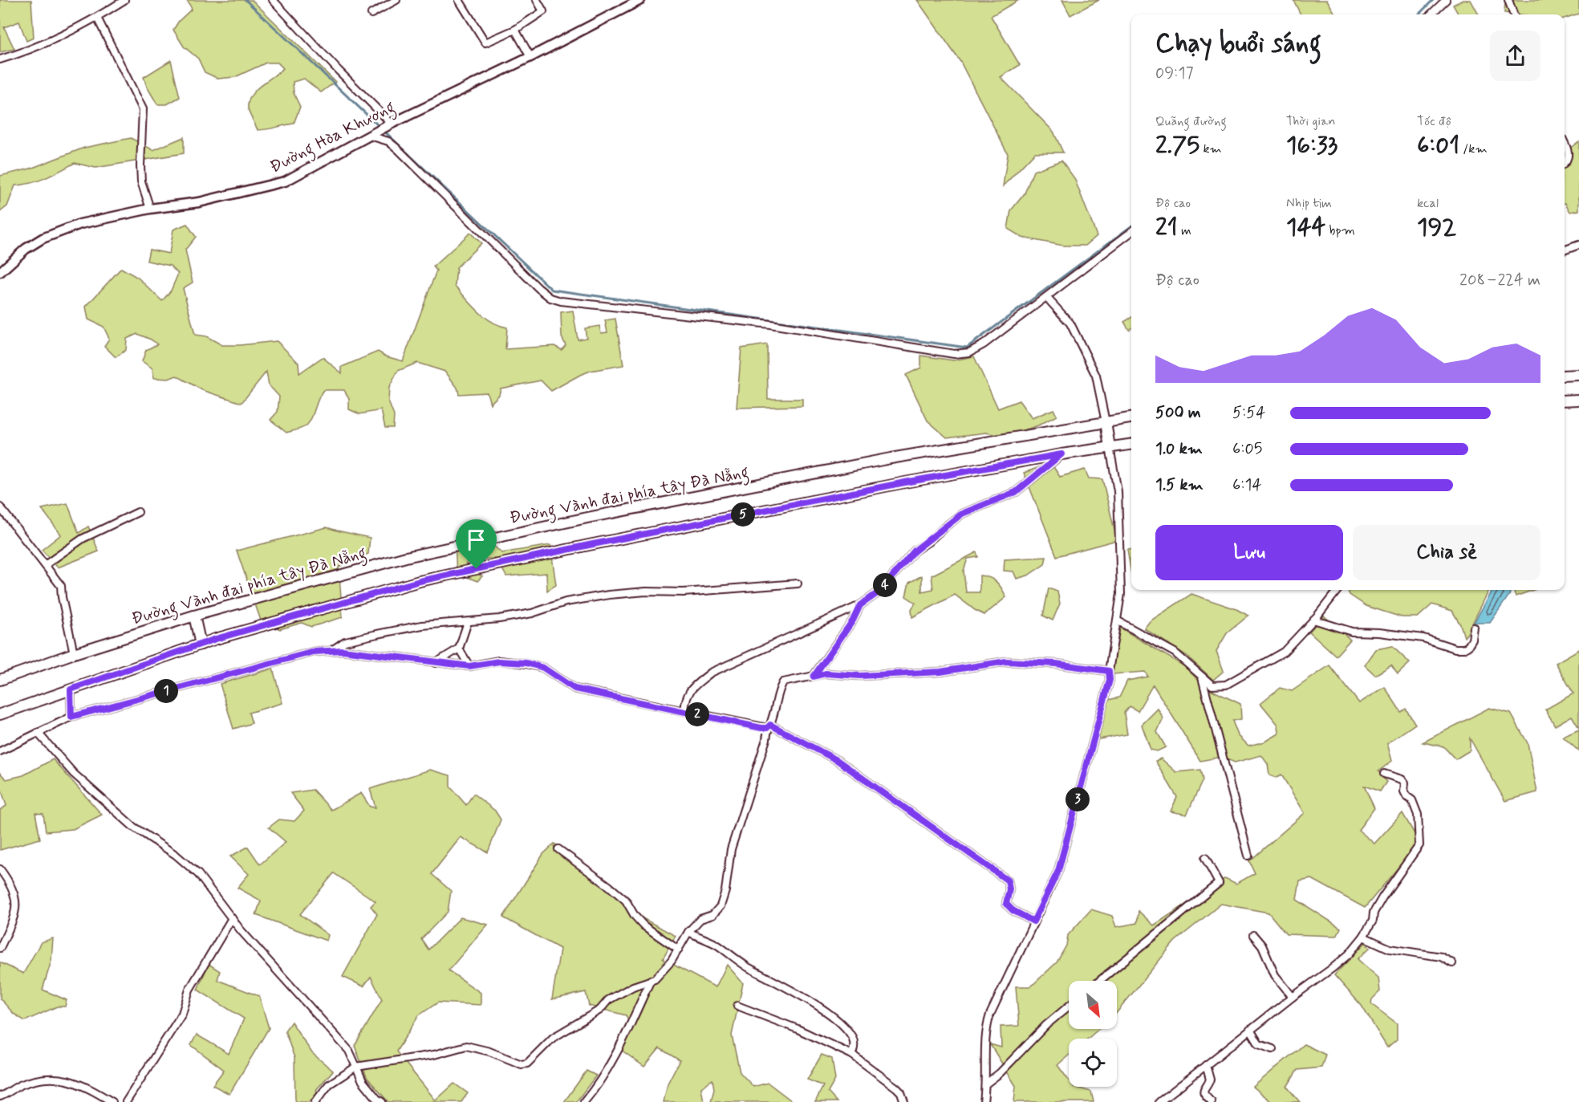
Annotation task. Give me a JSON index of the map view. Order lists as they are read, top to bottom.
{
  "streets": {
    "main road": ["Đường Vành đai phía tây Đà Nẵng"],
    "street": ["Đường Hòa Khương"]
  },
  "north": "bottom right",
  "page": {
    "heading": ["Chạy buổi sáng", "09:17"],
    "stats": [
      ["Quãng đường", "2.75 km"],
      ["Thời gian", "16:33"],
      ["Tốc độ", "6:01 /km"],
      ["Độ cao", "21 m"],
      ["Nhịp tim", "144 bpm"],
      ["kcal", "192"]
    ],
    "chart": ["Độ cao", "208–224 m"],
    "list": [
      {
        "name": "500 m",
        "note": "5:54"
      },
      {
        "name": "1.0 km",
        "note": "6:05"
      },
      {
        "name": "1.5 km",
        "note": "6:14"
      }
    ],
    "pins": [
      "5",
      "4",
      "1",
      "2",
      "3"
    ],
    "buttons": ["Lưu", "Chia sẻ"]
  }
}
